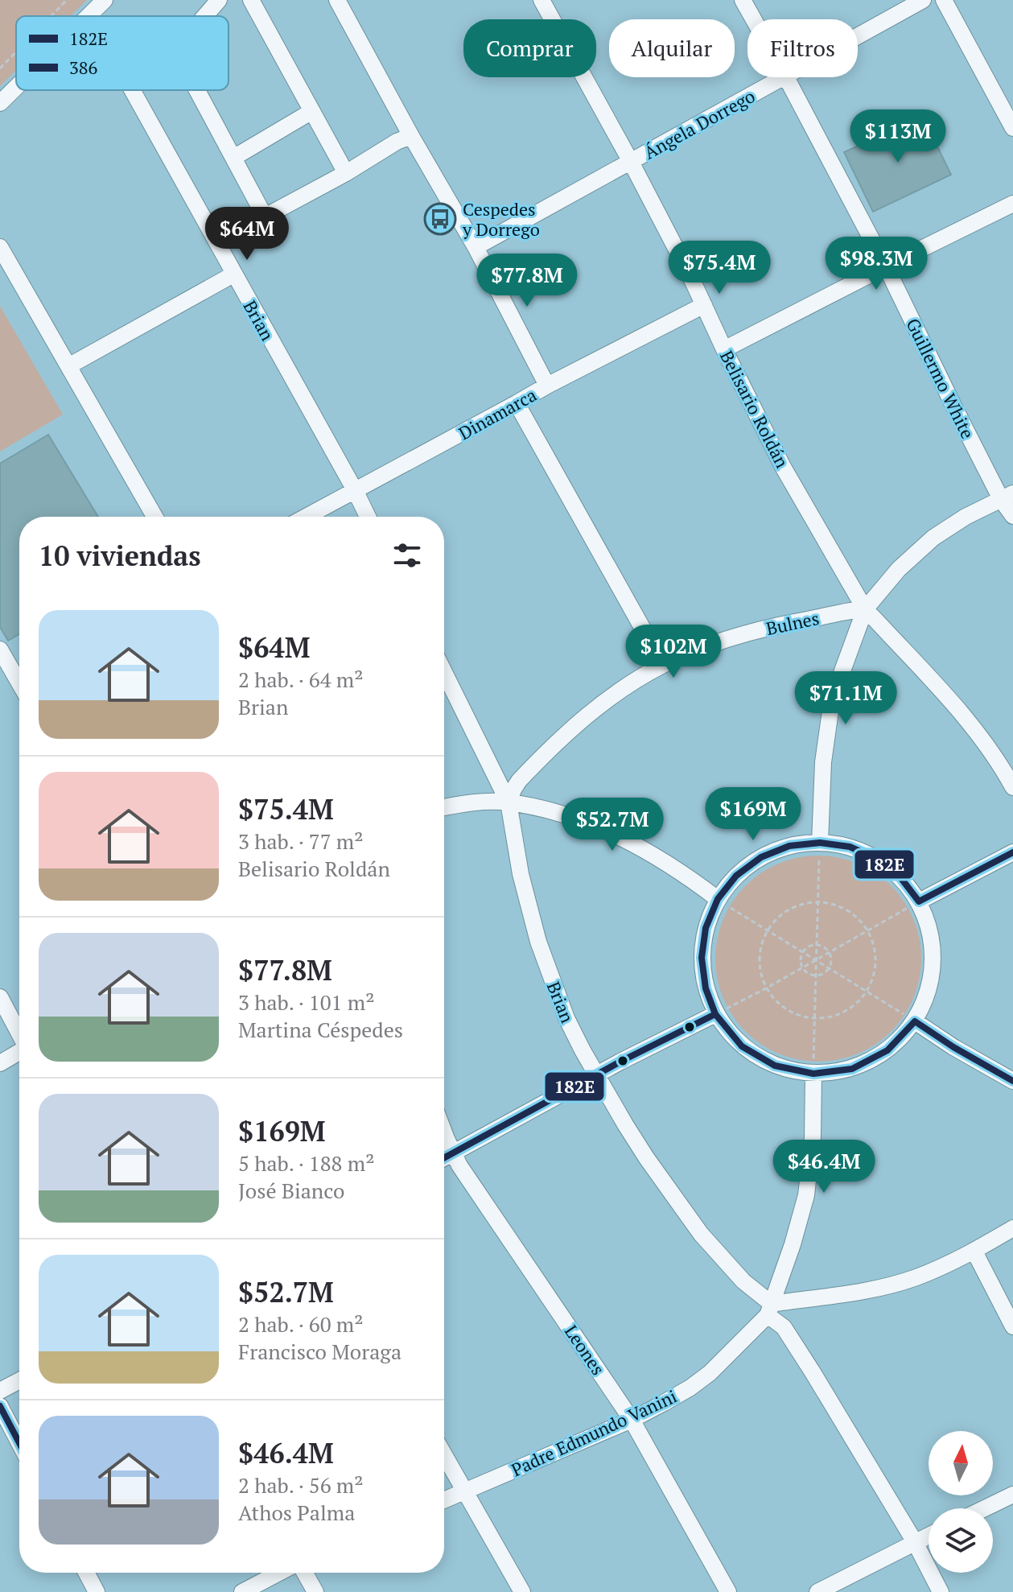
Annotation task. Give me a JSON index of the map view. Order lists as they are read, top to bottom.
{
  "streets": {
    "street": [
      "Ángela Dorrego",
      "Brian",
      "Guillermo White",
      "Belisario Roldán",
      "Dinamarca",
      "Bulnes",
      "Leones",
      "Padre Edmundo Vanini"
    ]
  },
  "crossings": [
    ["Ángela Dorrego", "Belisario Roldán"],
    ["Brian", "Dinamarca"],
    ["Brian", "Bulnes"],
    ["Brian", "Padre Edmundo Vanini"],
    ["Belisario Roldán", "Dinamarca"],
    ["Belisario Roldán", "Bulnes"],
    ["Leones", "Padre Edmundo Vanini"]
  ],
  "places": {
    "bus stop": ["Cespedes y Dorrego"]
  },
  "lines": ["transit line 182E", "transit line 386"],
  "legend": ["182E", "386"],
  "north": "top",
  "page": {
    "chip": ["Comprar", "Alquilar", "Filtros"],
    "price": [
      "$113M",
      "$64M",
      "$98.3M",
      "$75.4M",
      "$77.8M",
      "$102M",
      "$71.1M",
      "$169M",
      "$52.7M",
      "$46.4M"
    ],
    "heading": "10 viviendas",
    "list": [
      {
        "name": "$64M",
        "note": "2 hab. · 64 m² · Brian"
      },
      {
        "name": "$75.4M",
        "note": "3 hab. · 77 m² · Belisario Roldán"
      },
      {
        "name": "$77.8M",
        "note": "3 hab. · 101 m² · Martina Céspedes"
      },
      {
        "name": "$169M",
        "note": "5 hab. · 188 m² · José Bianco"
      },
      {
        "name": "$52.7M",
        "note": "2 hab. · 60 m² · Francisco Moraga"
      },
      {
        "name": "$46.4M",
        "note": "2 hab. · 56 m² · Athos Palma"
      }
    ]
  }
}
